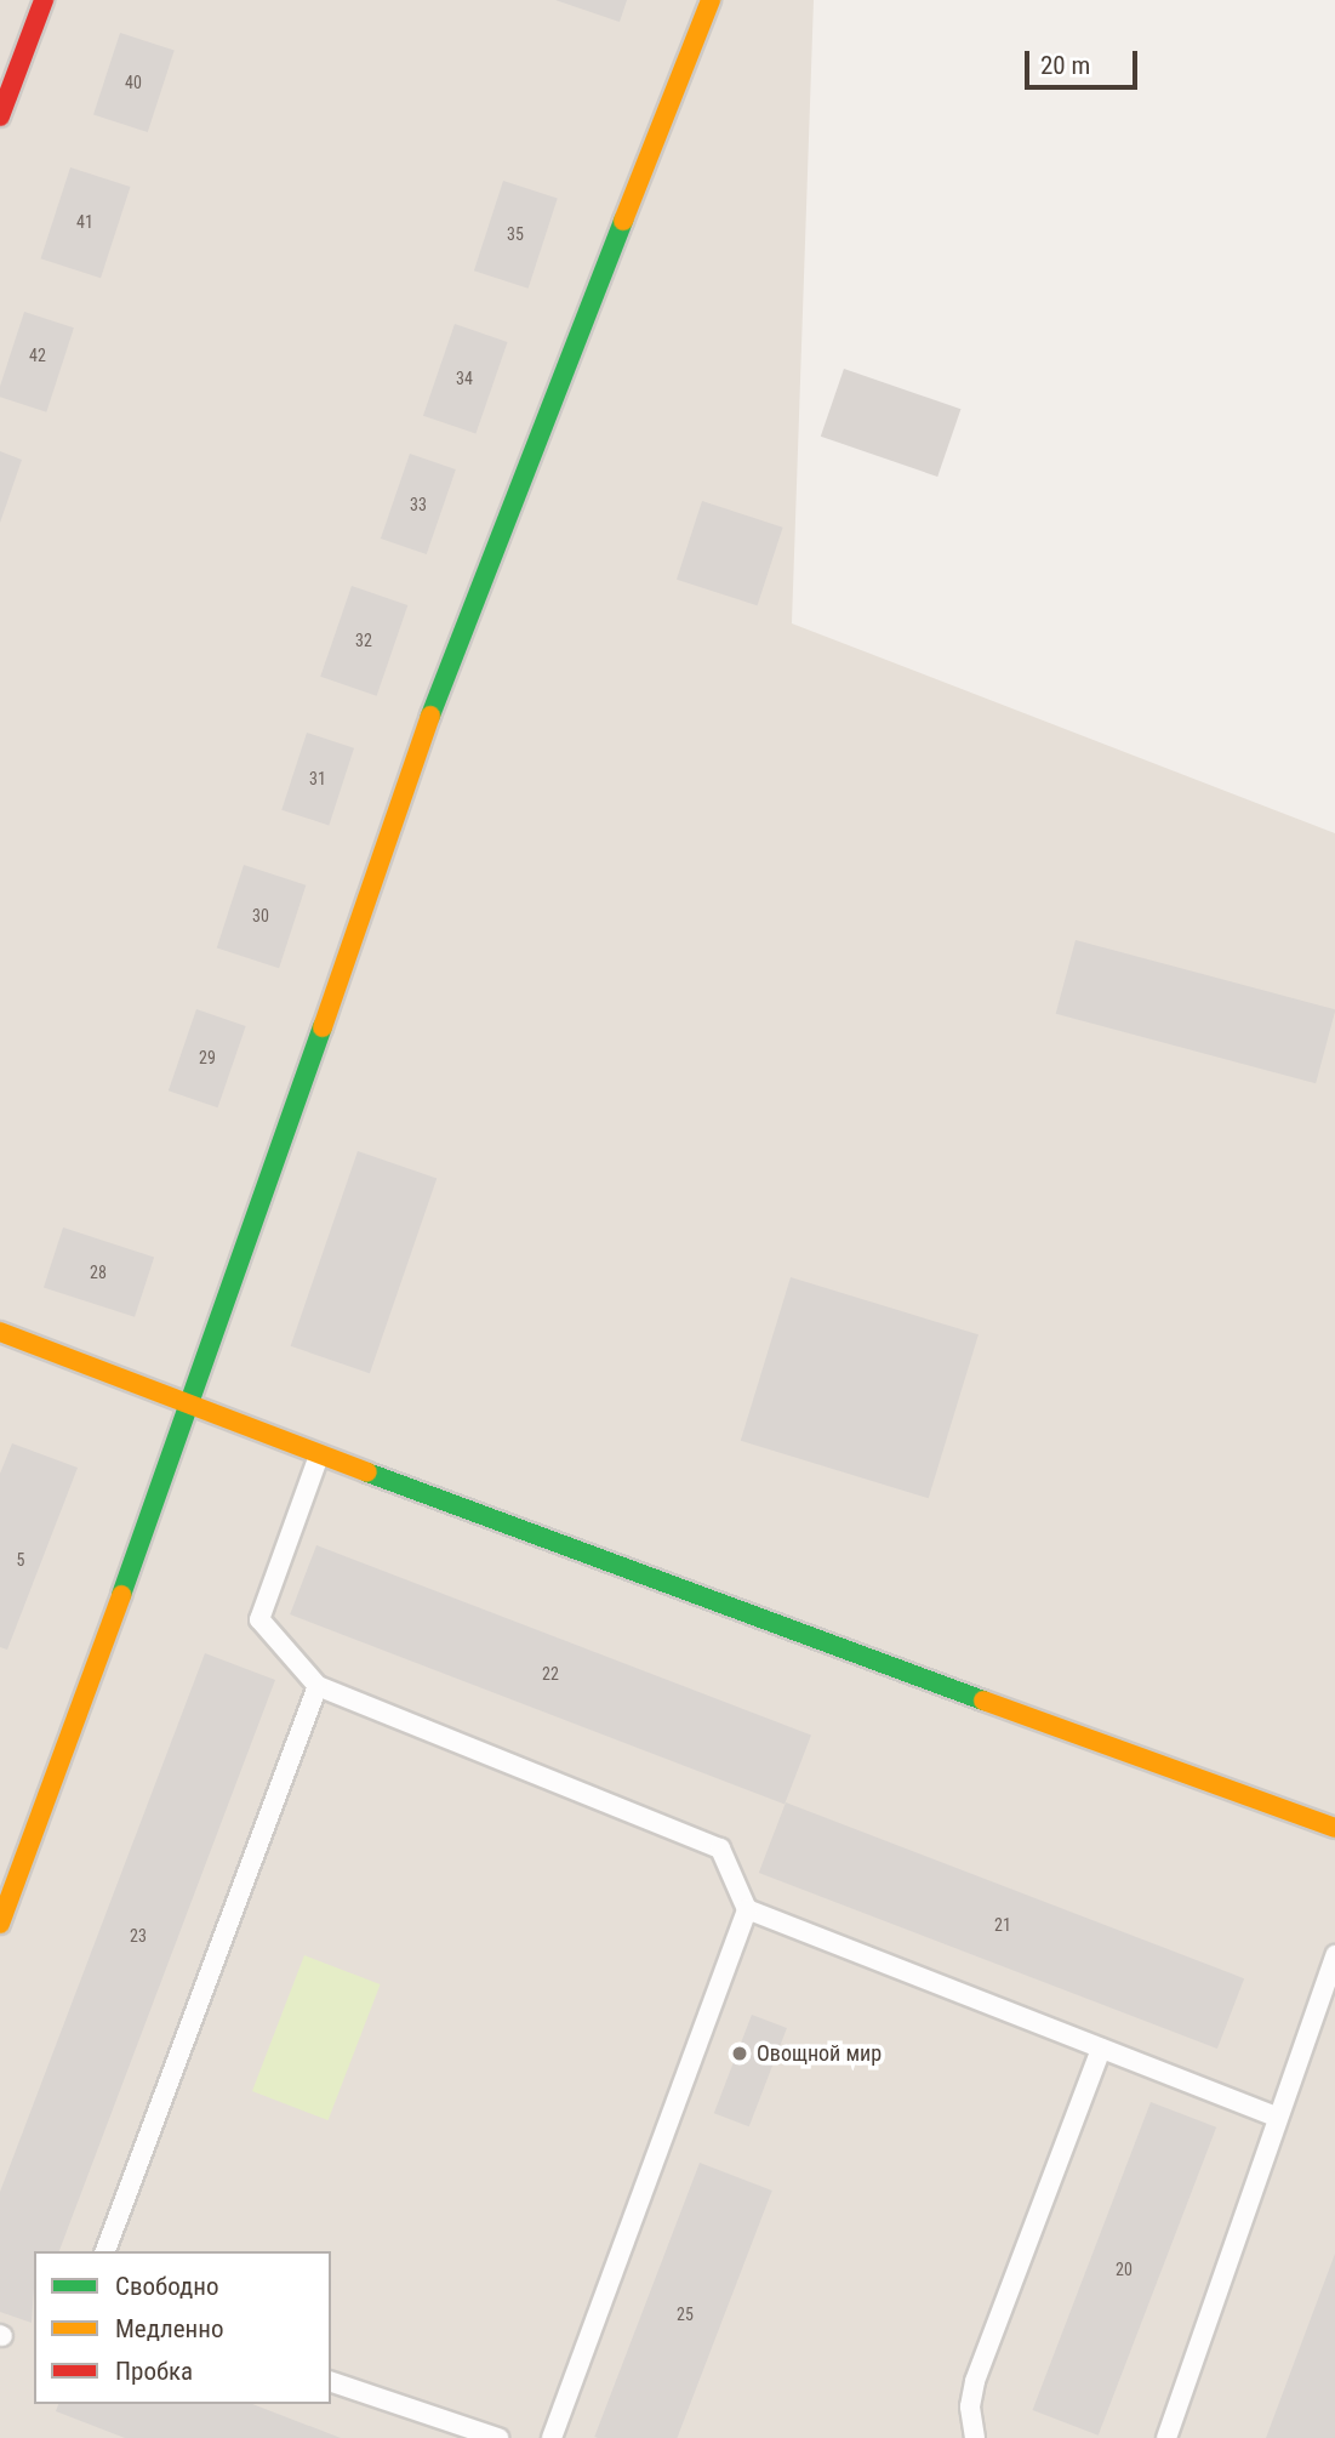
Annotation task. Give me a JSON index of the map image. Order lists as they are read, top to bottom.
{
  "places": ["Овощной мир"],
  "house_numbers": [
    "40",
    "41",
    "35",
    "42",
    "34",
    "33",
    "32",
    "31",
    "30",
    "29",
    "28",
    "5",
    "22",
    "21",
    "23",
    "20",
    "25"
  ],
  "legend": ["Свободно", "Медленно", "Пробка"],
  "scale_bar": "20 m"
}
